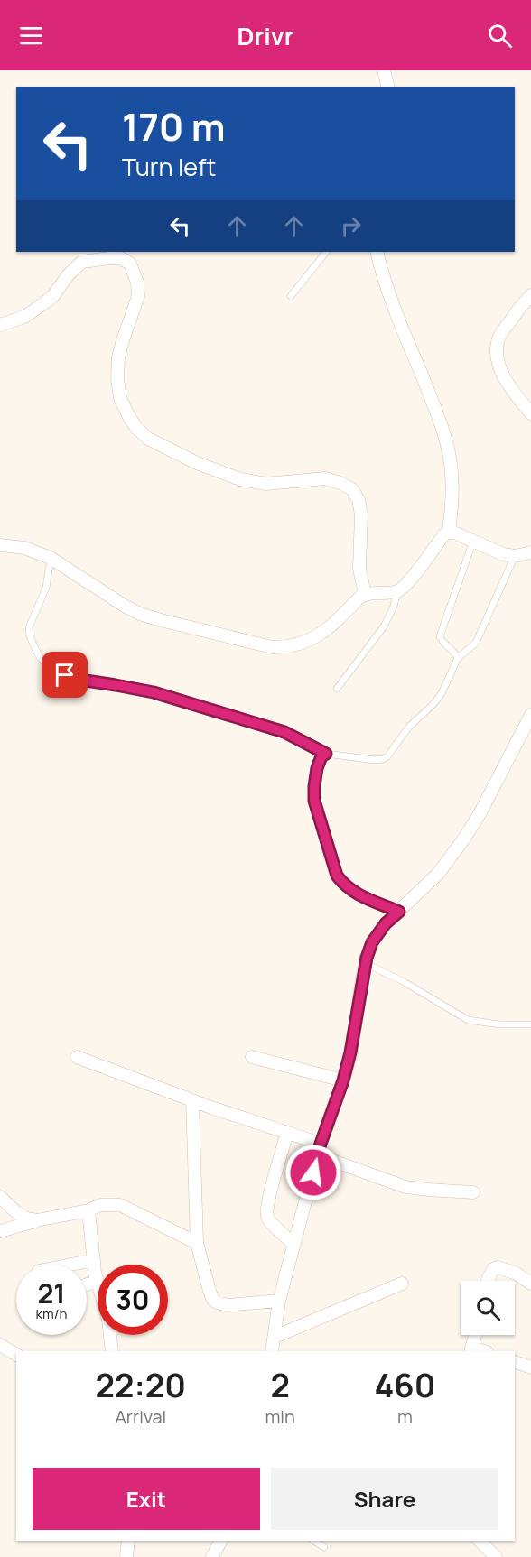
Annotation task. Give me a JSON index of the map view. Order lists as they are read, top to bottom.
{
  "page": {
    "header": "Drivr",
    "turn": ["170 m", "Turn left"],
    "speed": "21 km/h",
    "limit": "30",
    "eta": [
      "22:20",
      "Arrival",
      "2",
      "min",
      "460",
      "m"
    ],
    "buttons": ["Exit", "Share"]
  }
}
